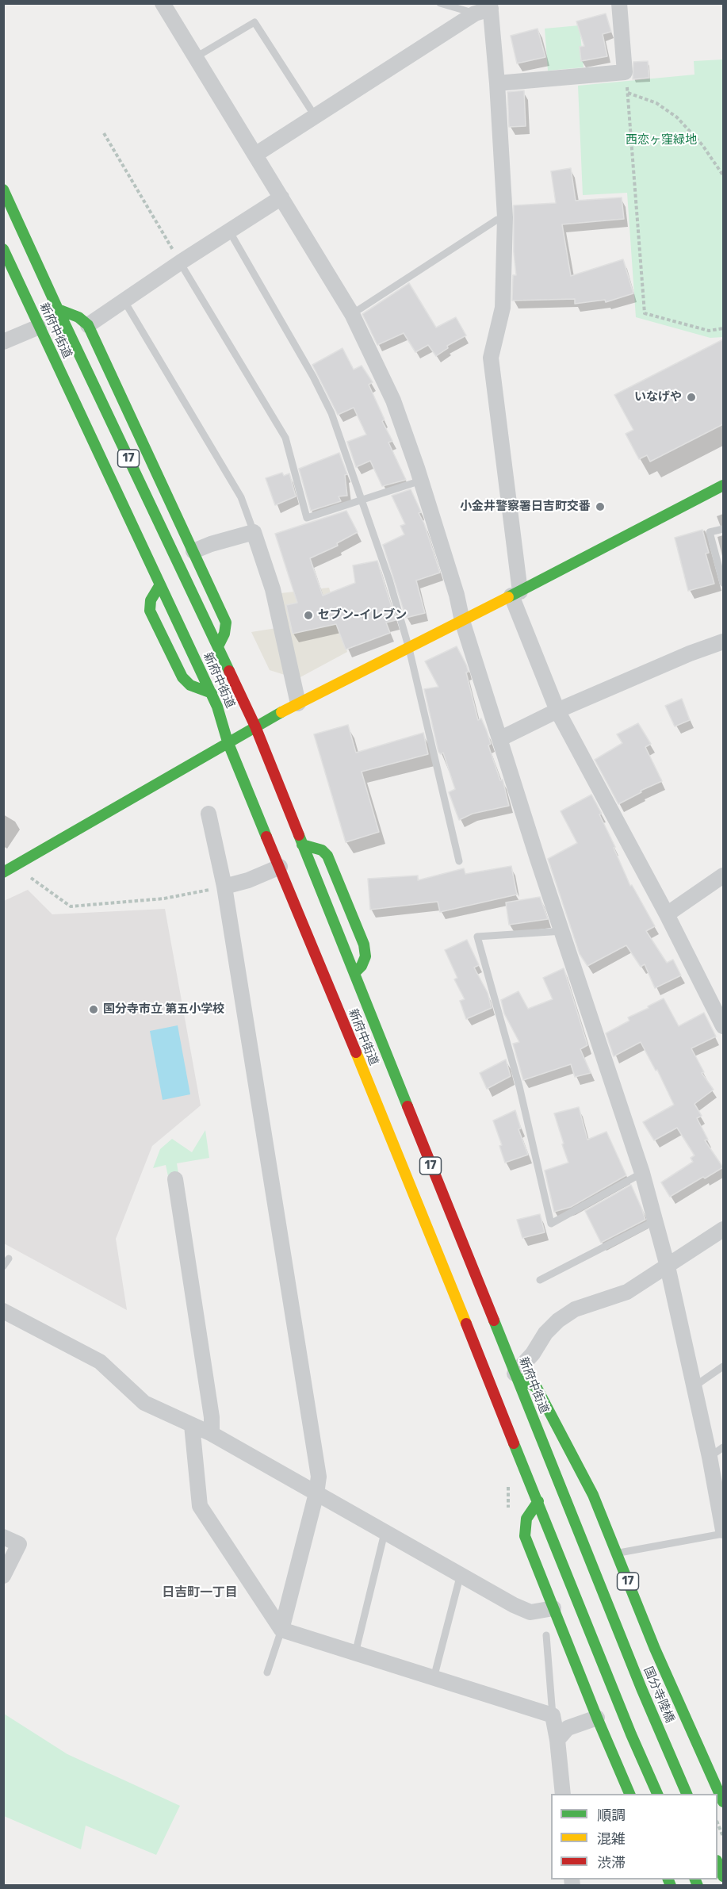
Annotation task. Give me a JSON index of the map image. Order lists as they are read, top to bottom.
{
  "streets": {
    "main road": ["新府中街道", "17", "国分寺陸橋"]
  },
  "crossings": [
    ["新府中街道", "17"],
    ["新府中街道", "国分寺陸橋"]
  ],
  "districts": ["日吉町一丁目"],
  "parks": ["西恋ヶ窪緑地"],
  "places": [
    "いなげや",
    "小金井警察署日吉町交番",
    "セブン-イレブン",
    "国分寺市立 第五小学校"
  ],
  "legend": ["順調", "混雑", "渋滞"]
}
